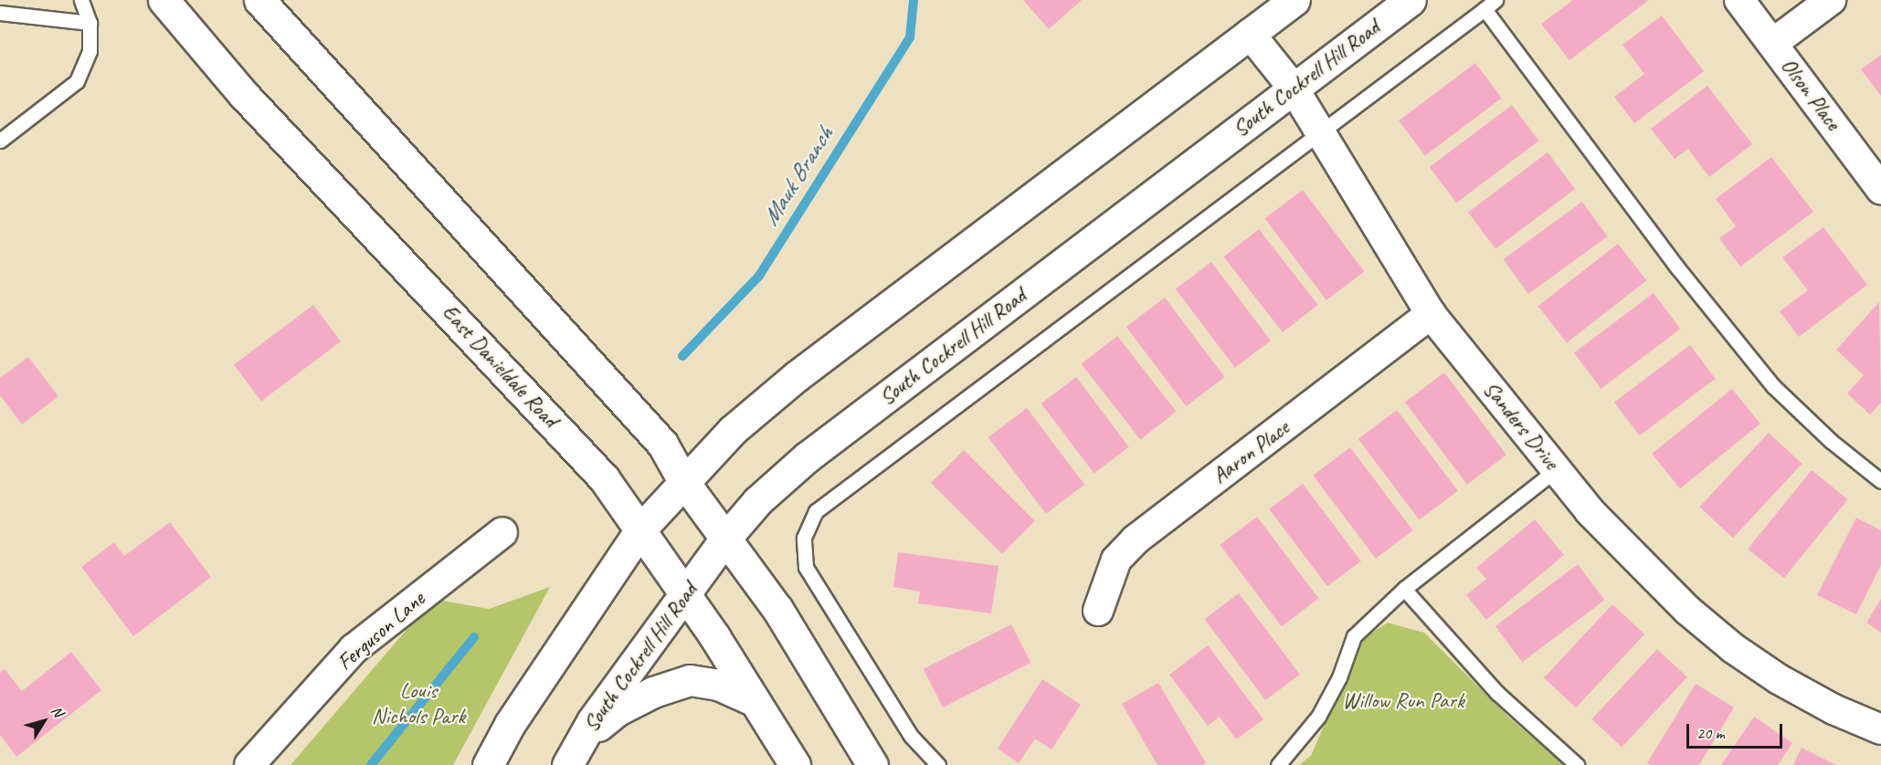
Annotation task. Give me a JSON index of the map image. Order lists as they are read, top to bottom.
{
  "streets": {
    "main road": ["South Cockrell Hill Road", "East Danieldale Road"],
    "street": [
      "Olson Place",
      "Sanders Drive",
      "Aaron Place",
      "Ferguson Lane"
    ]
  },
  "crossings": [
    ["South Cockrell Hill Road", "East Danieldale Road"],
    ["South Cockrell Hill Road", "Sanders Drive"],
    ["Sanders Drive", "Aaron Place"]
  ],
  "water": ["Mauk Branch"],
  "parks": ["Louis Nichols Park", "Willow Run Park"],
  "scale_bar": "20 m",
  "north": "top right"
}
